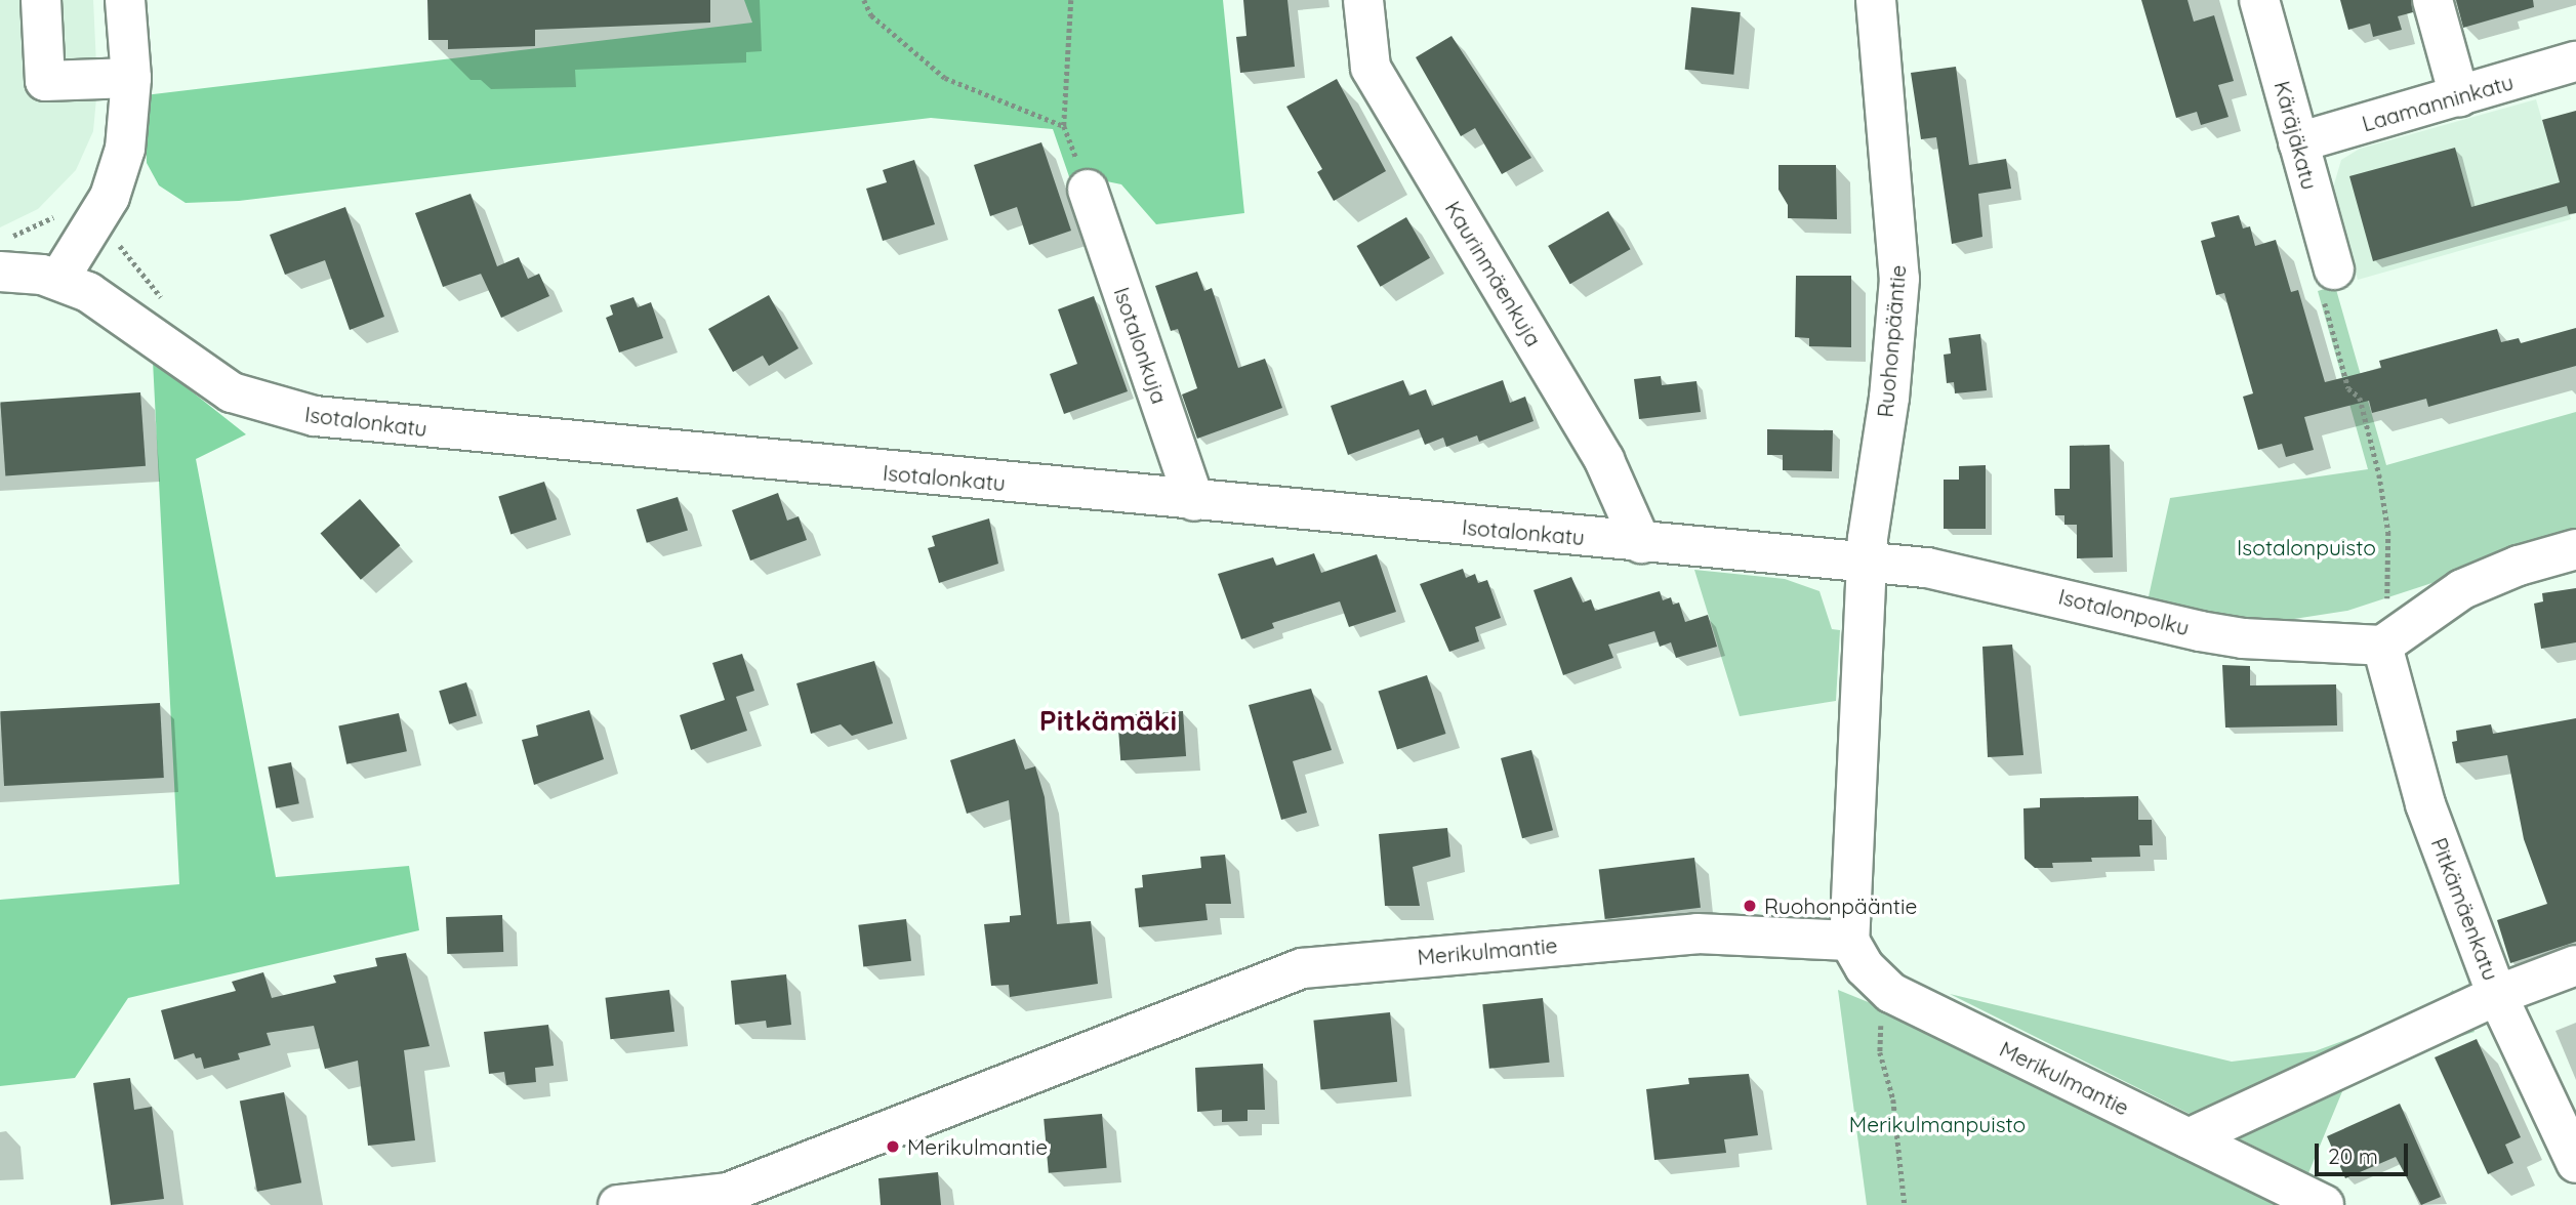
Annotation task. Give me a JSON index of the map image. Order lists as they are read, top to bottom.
{
  "streets": {
    "street": [
      "Laamanninkatu",
      "Käräjäkatu",
      "Kaurinmäenkuja",
      "Ruohonpääntie",
      "Isotalonkuja",
      "Isotalonkatu",
      "Isotalonpolku",
      "Pitkämäenkatu",
      "Merikulmantie"
    ]
  },
  "crossings": [
    ["Laamanninkatu", "Käräjäkatu"],
    ["Kaurinmäenkuja", "Isotalonkatu"],
    ["Ruohonpääntie", "Isotalonkatu"],
    ["Ruohonpääntie", "Isotalonpolku"],
    ["Ruohonpääntie", "Merikulmantie"],
    ["Isotalonkuja", "Isotalonkatu"],
    ["Isotalonkatu", "Isotalonpolku"],
    ["Isotalonpolku", "Pitkämäenkatu"]
  ],
  "districts": ["Pitkämäki"],
  "parks": ["Isotalonpuisto", "Merikulmanpuisto"],
  "places": ["Ruohonpääntie", "Merikulmantie"],
  "scale_bar": "20 m"
}
